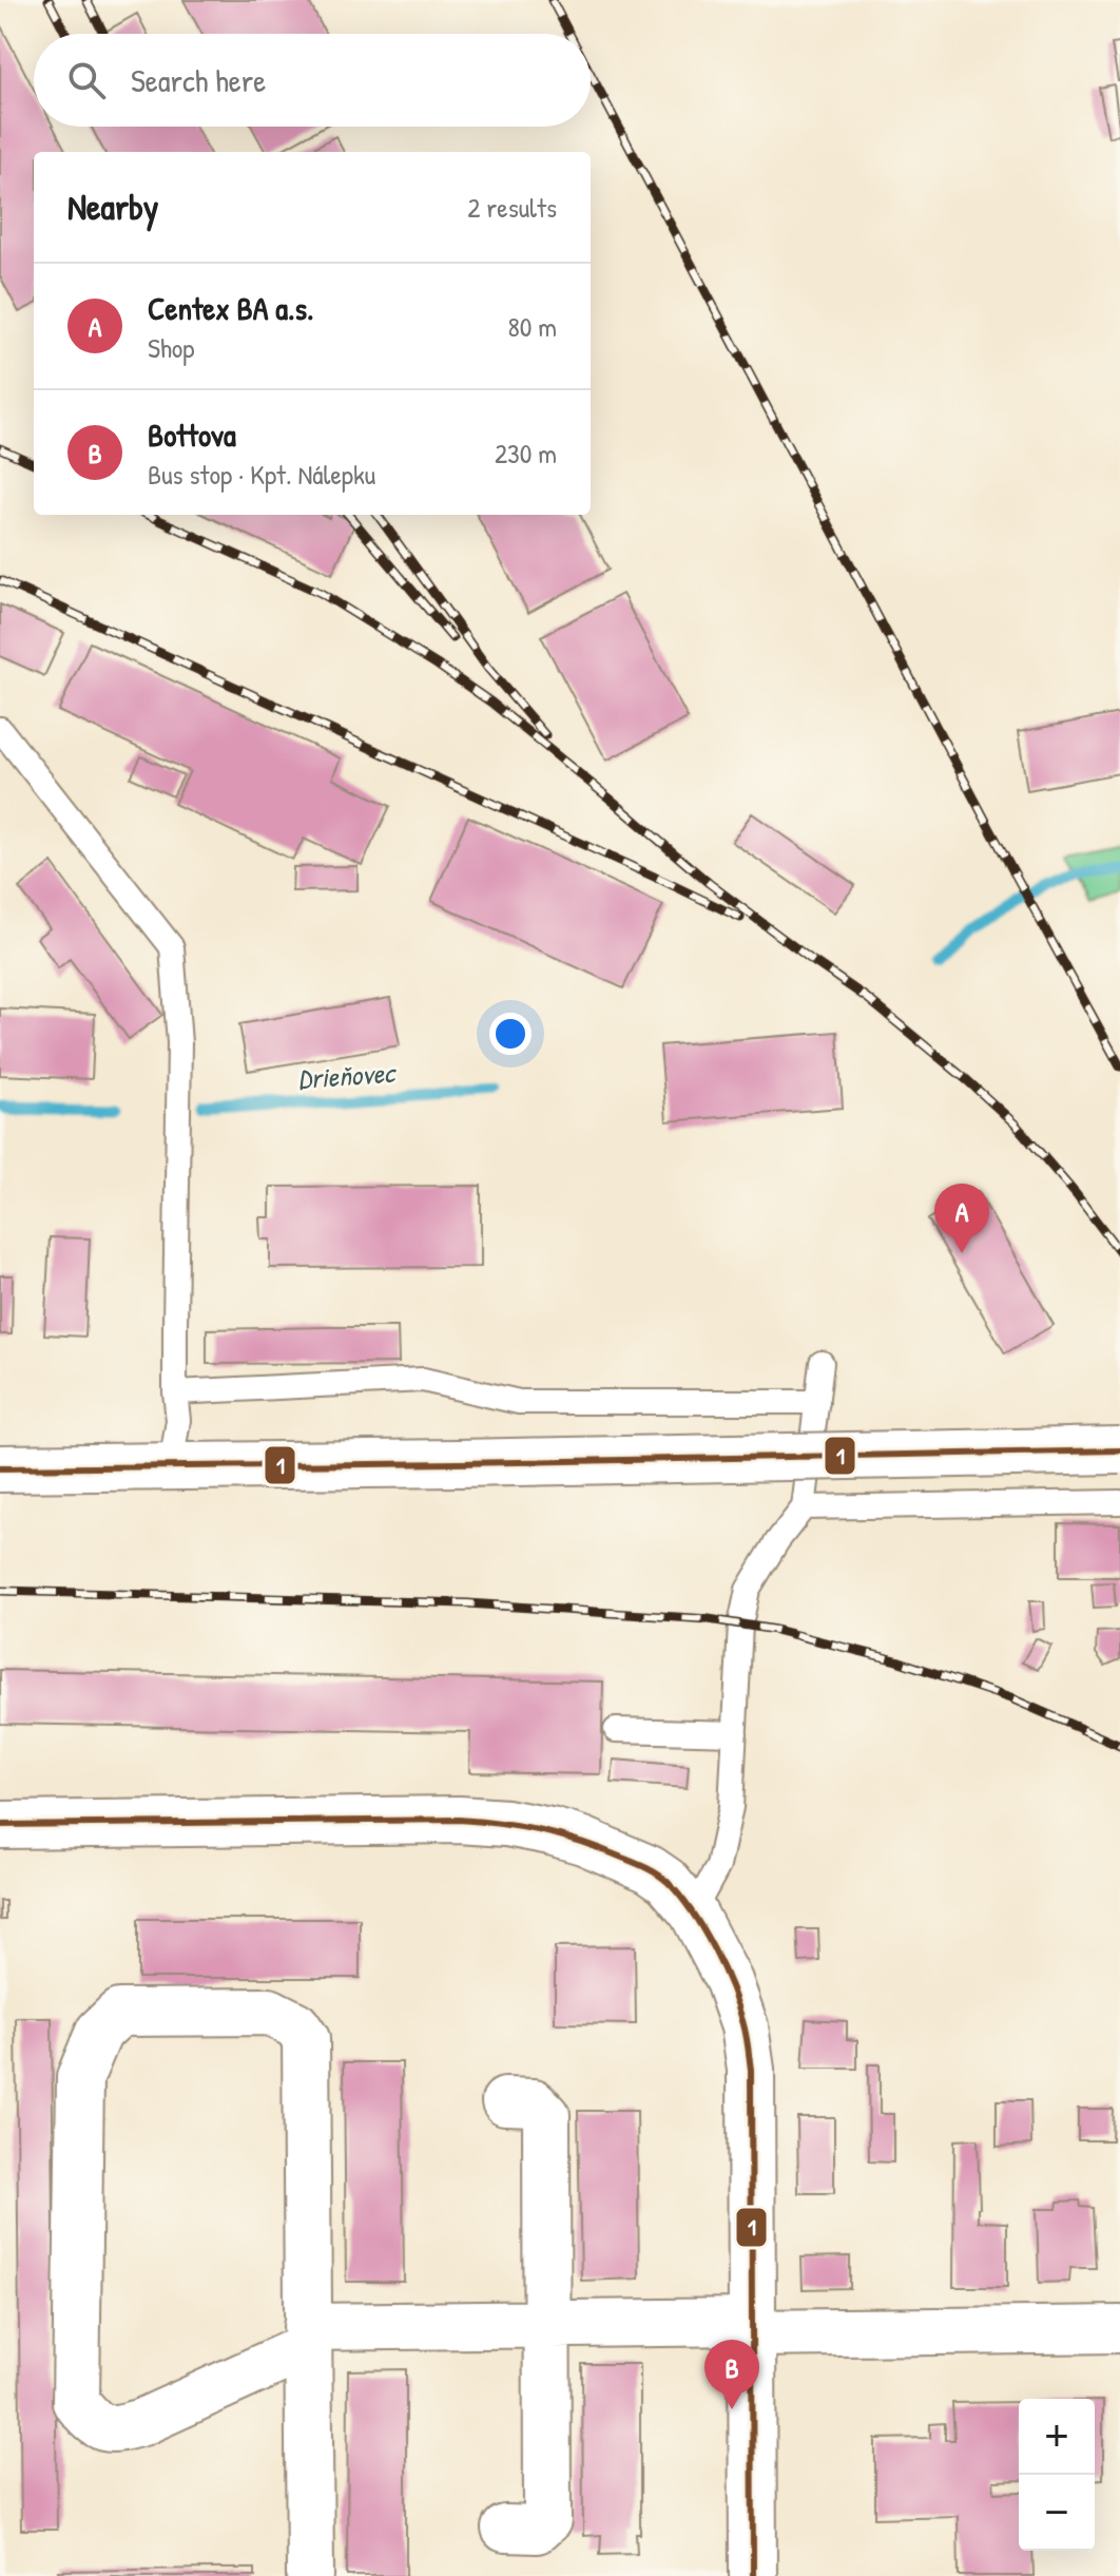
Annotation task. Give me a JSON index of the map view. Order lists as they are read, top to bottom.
{
  "water": ["Drieňovec"],
  "lines": ["transit line 1"],
  "page": {
    "search": "Search here",
    "heading": ["Nearby", "2 results"],
    "list": [
      {
        "mark": "A",
        "name": "Centex BA a.s.",
        "note": "Shop",
        "value": "80 m"
      },
      {
        "mark": "B",
        "name": "Bottova",
        "note": "Bus stop · Kpt. Nálepku",
        "value": "230 m"
      }
    ],
    "pins": ["A", "B"],
    "map_buttons": ["+", "−"]
  }
}
